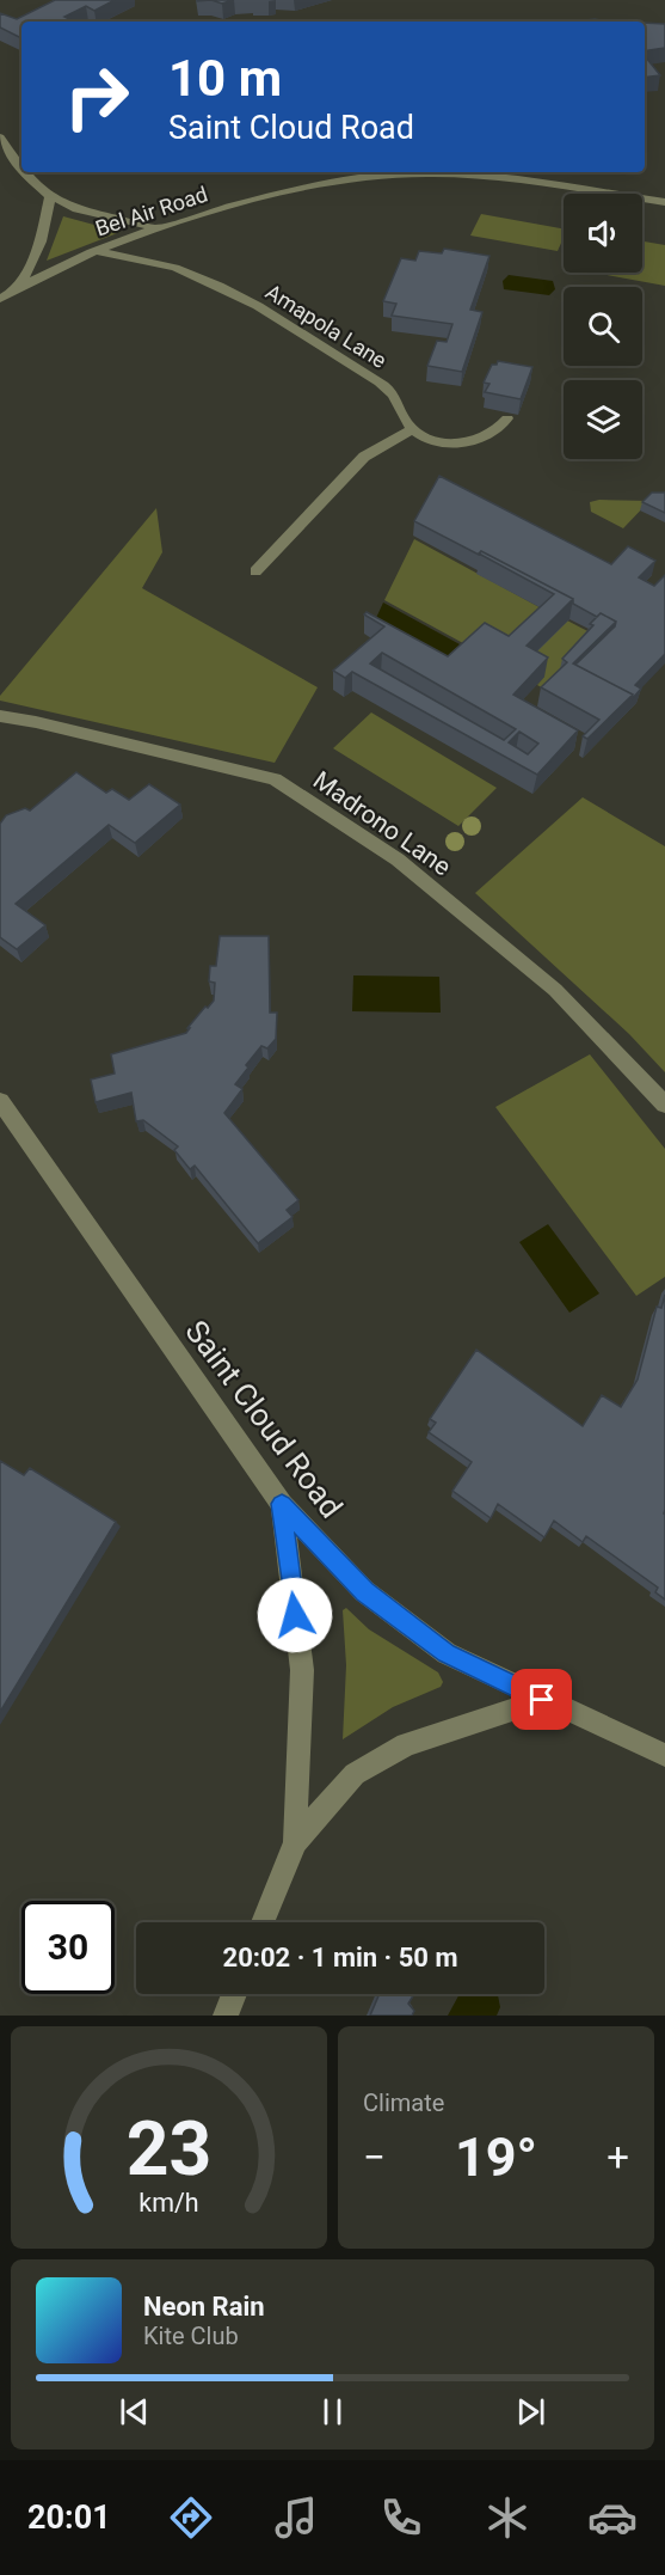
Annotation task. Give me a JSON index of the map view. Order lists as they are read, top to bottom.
{
  "streets": {
    "street": [
      "Bel Air Road",
      "Amapola Lane",
      "Madrono Lane",
      "Saint Cloud Road"
    ]
  },
  "crossings": [
    ["Bel Air Road", "Amapola Lane"]
  ],
  "page": {
    "turn": ["10 m", "Saint Cloud Road"],
    "limit": "30",
    "trip": "20:02 · 1 min · 50 m",
    "tile": "Climate",
    "heat": ["−", "19°", "+"],
    "song": ["Neon Rain", "Kite Club"],
    "tabs": "20:01",
    "gauge": ["23", "km/h"]
  }
}
